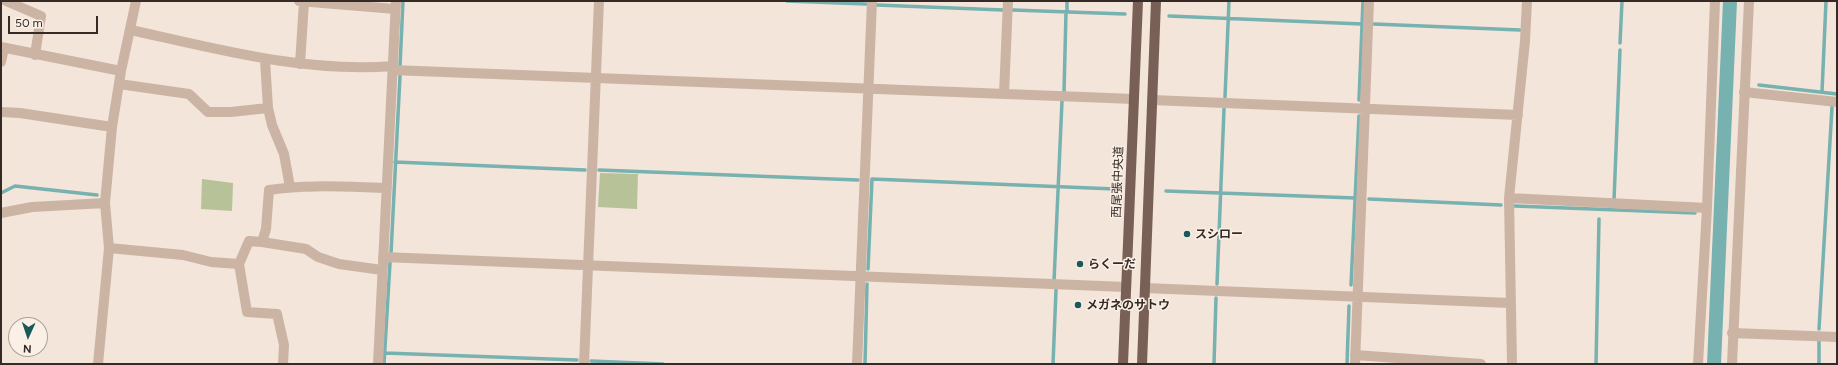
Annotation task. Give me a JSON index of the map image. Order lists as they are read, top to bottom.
{
  "streets": {
    "main road": ["西尾張中央道"]
  },
  "places": ["スシロー", "らくーだ", "メガネのサトウ"],
  "scale_bar": "50 m",
  "north": "bottom"
}
